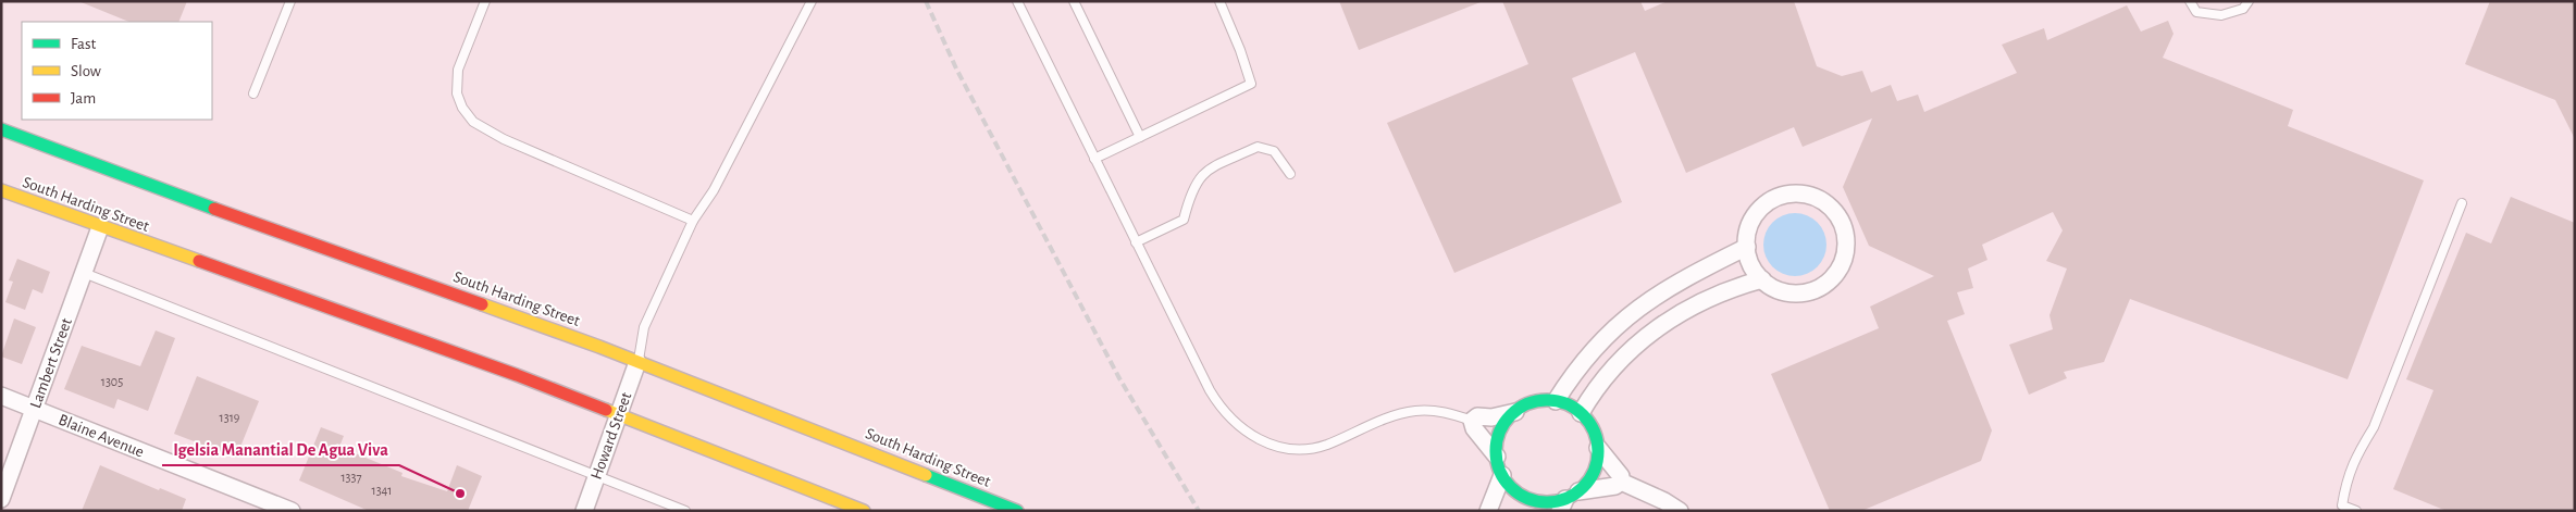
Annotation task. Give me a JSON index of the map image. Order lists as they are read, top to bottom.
{
  "streets": {
    "main road": ["South Harding Street"],
    "street": ["Lambert Street", "Blaine Avenue", "Howard Street"]
  },
  "crossings": [
    ["South Harding Street", "Lambert Street"],
    ["South Harding Street", "Howard Street"],
    ["Lambert Street", "Blaine Avenue"]
  ],
  "places": ["Igelsia Manantial De Agua Viva"],
  "house_numbers": [
    "1305",
    "1319",
    "1337",
    "1341"
  ],
  "legend": ["Fast", "Slow", "Jam"]
}
